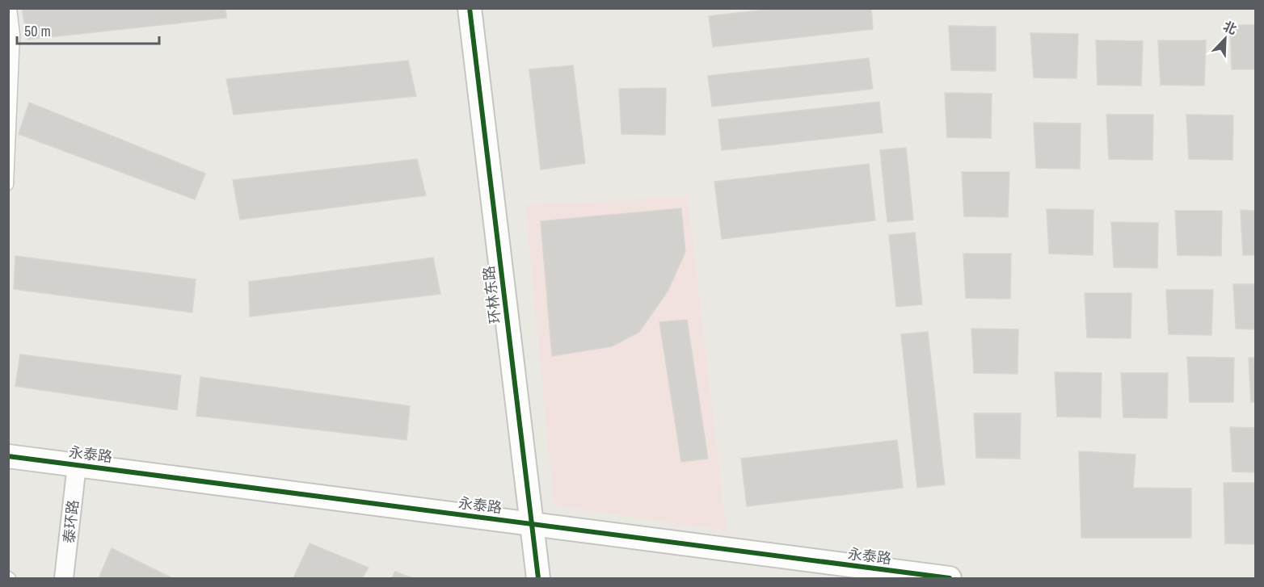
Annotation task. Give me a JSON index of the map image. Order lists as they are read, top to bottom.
{
  "streets": {
    "street": ["环林东路", "永泰路", "泰环路"]
  },
  "crossings": [
    ["环林东路", "永泰路"],
    ["永泰路", "泰环路"]
  ],
  "scale_bar": "50 m",
  "north": "top right"
}
